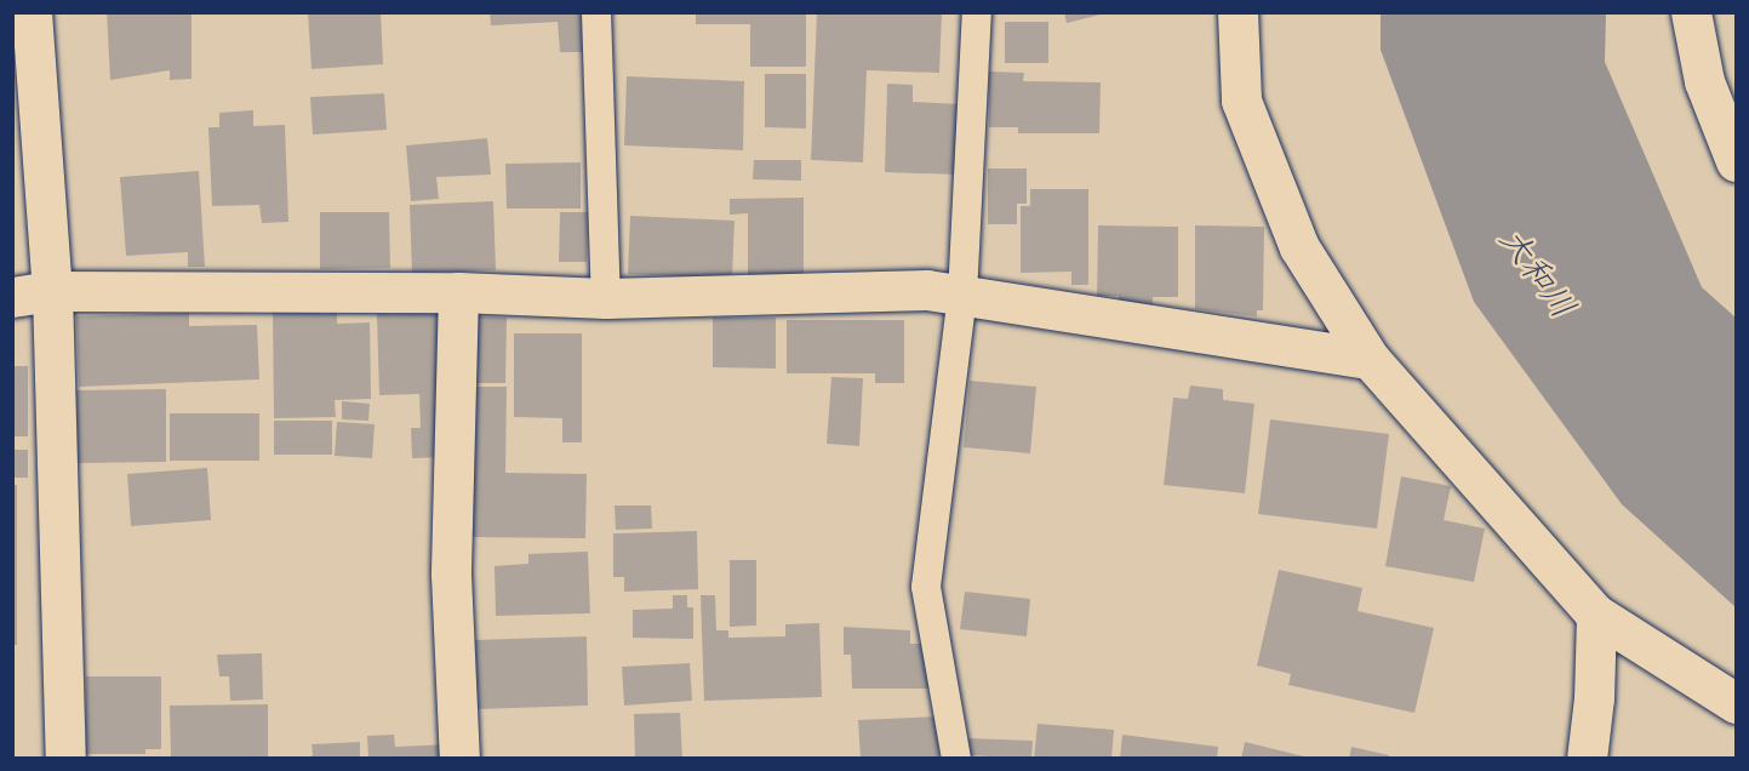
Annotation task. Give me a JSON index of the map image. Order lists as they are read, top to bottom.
{
  "water": ["大和川"]
}
